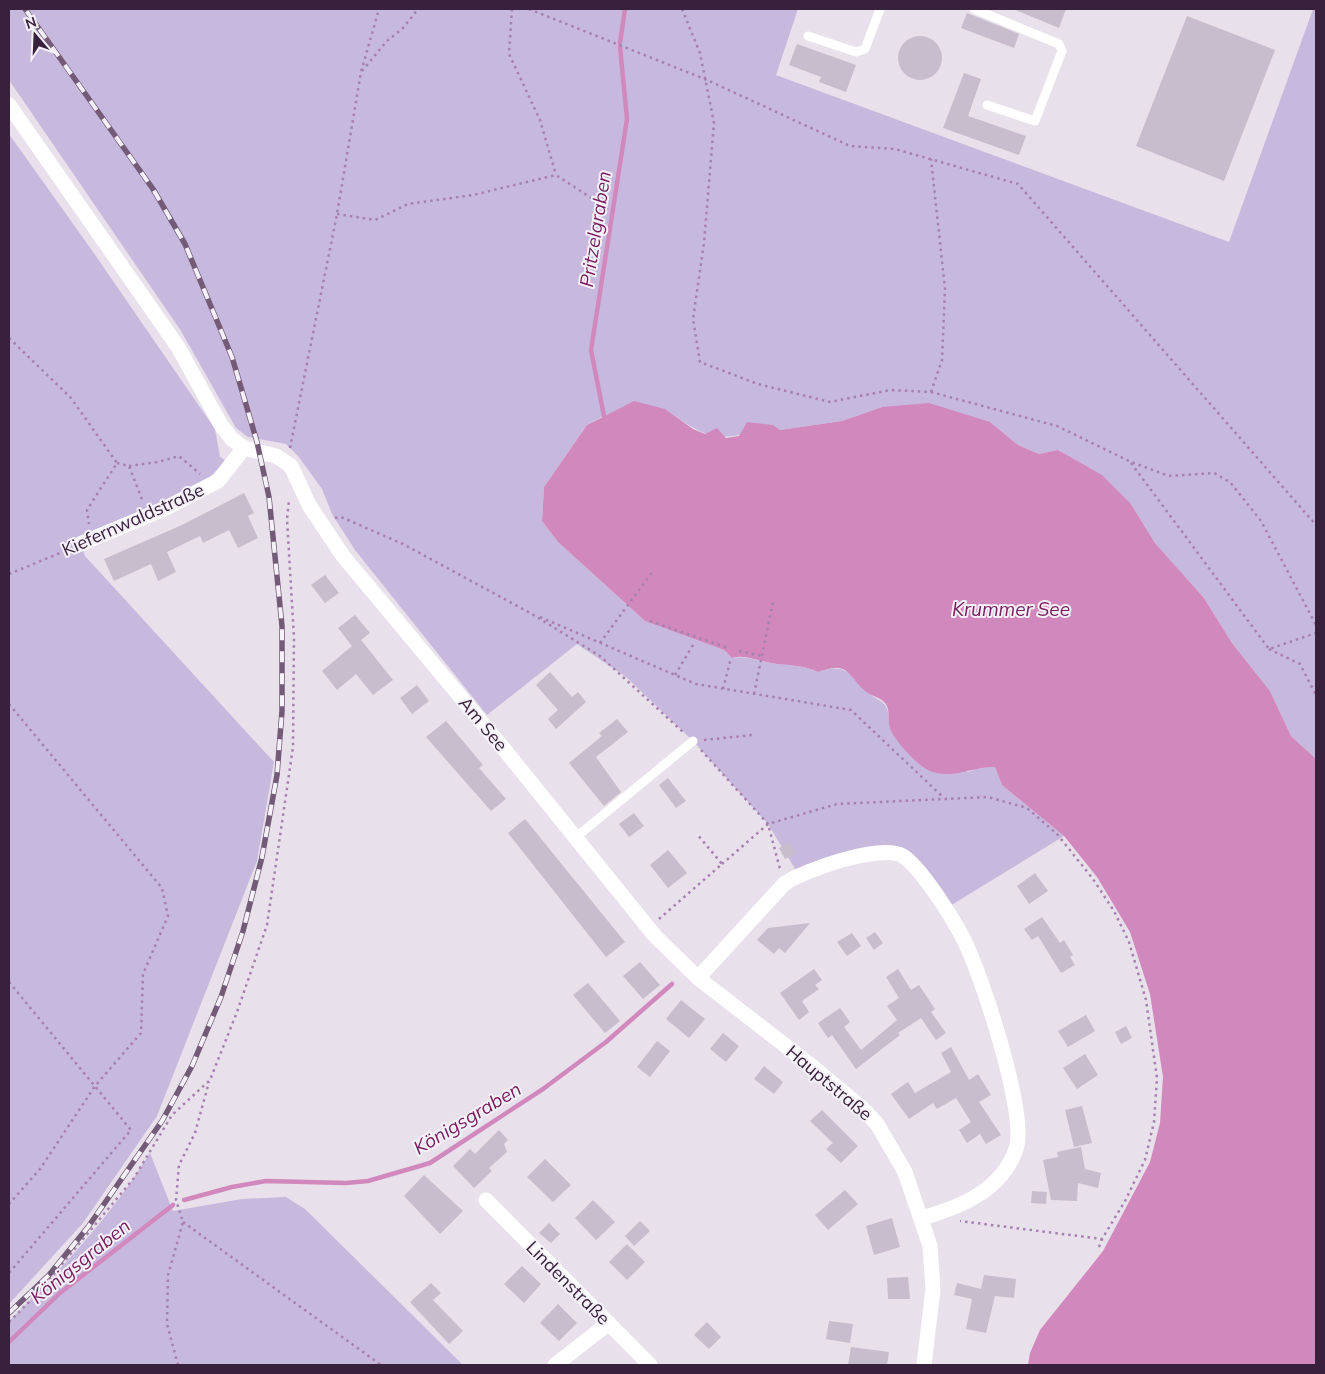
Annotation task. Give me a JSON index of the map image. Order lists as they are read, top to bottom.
{
  "streets": {
    "street": [
      "Kiefernwaldstraße",
      "Am See",
      "Hauptstraße",
      "Lindenstraße"
    ]
  },
  "crossings": [
    ["Am See", "Hauptstraße"]
  ],
  "water": ["Pritzelgraben", "Krummer See", "Königsgraben"],
  "north": "top"
}
